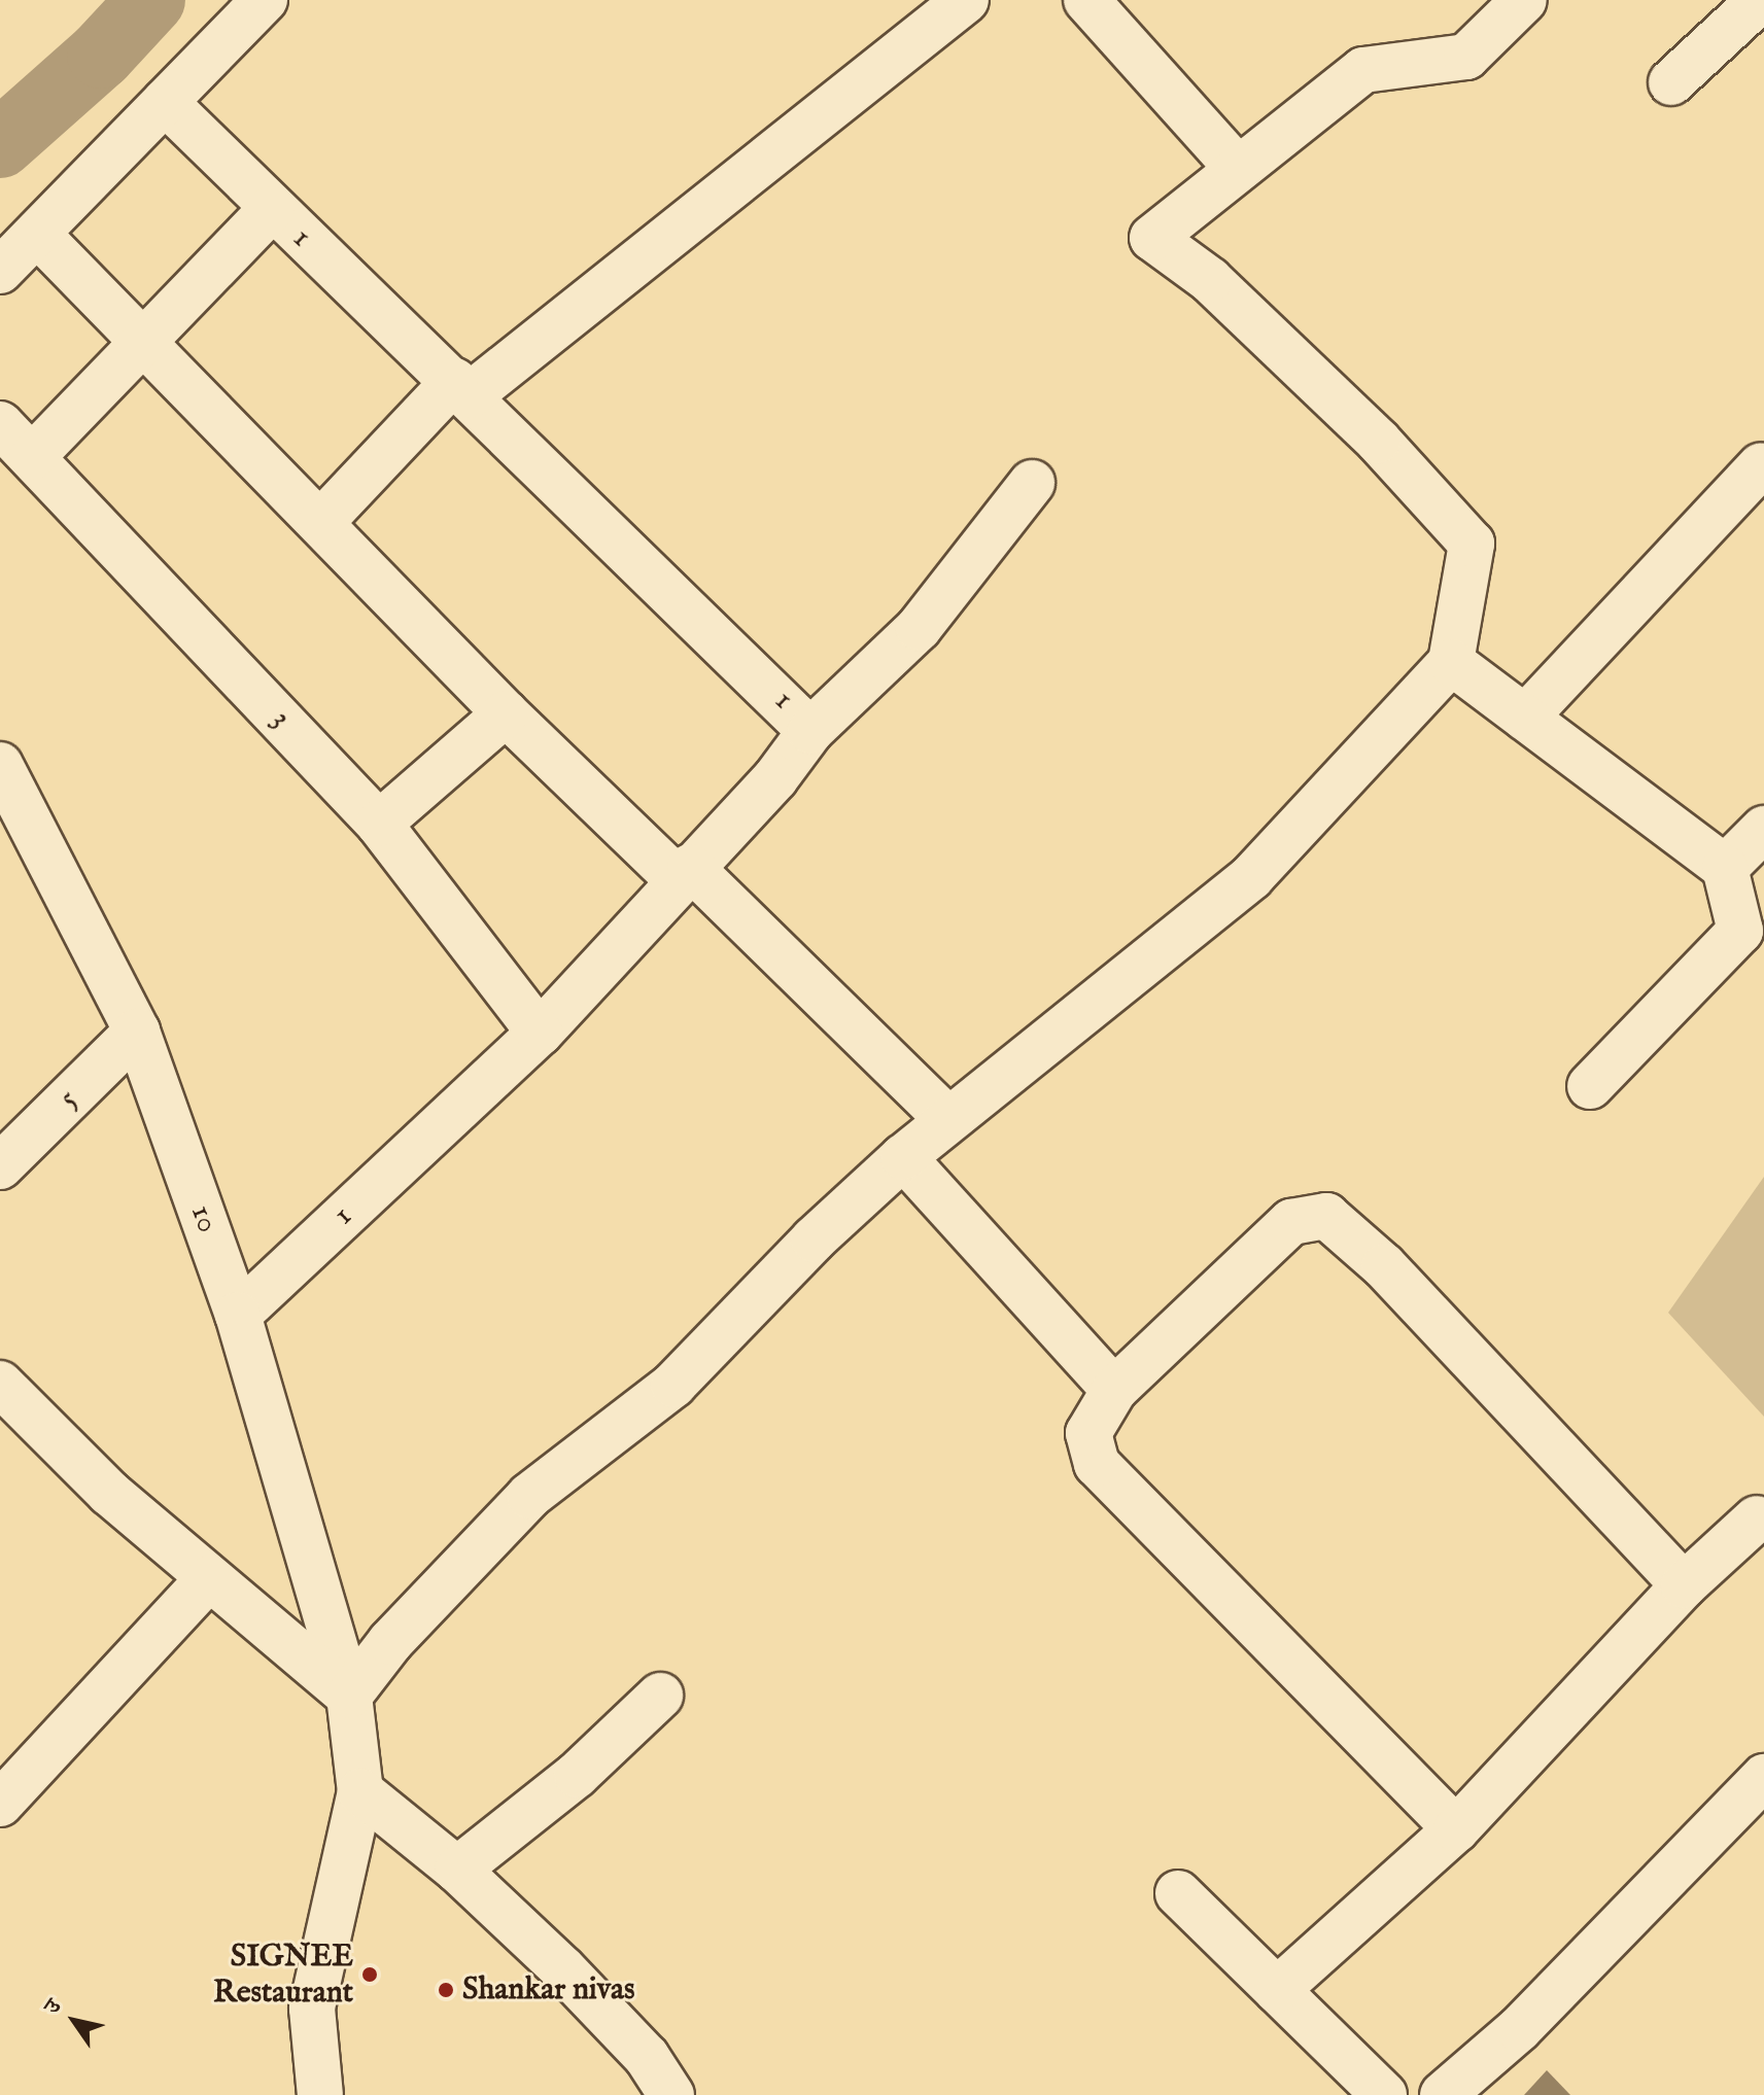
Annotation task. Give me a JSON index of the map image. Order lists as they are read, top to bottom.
{
  "streets": {
    "street": [
      "1",
      "3",
      "5",
      "10"
    ]
  },
  "crossings": [
    ["1", "3"],
    ["1", "10"],
    ["5", "10"]
  ],
  "places": ["SIGNEE Restaurant", "Shankar nivas"],
  "north": "top left"
}
